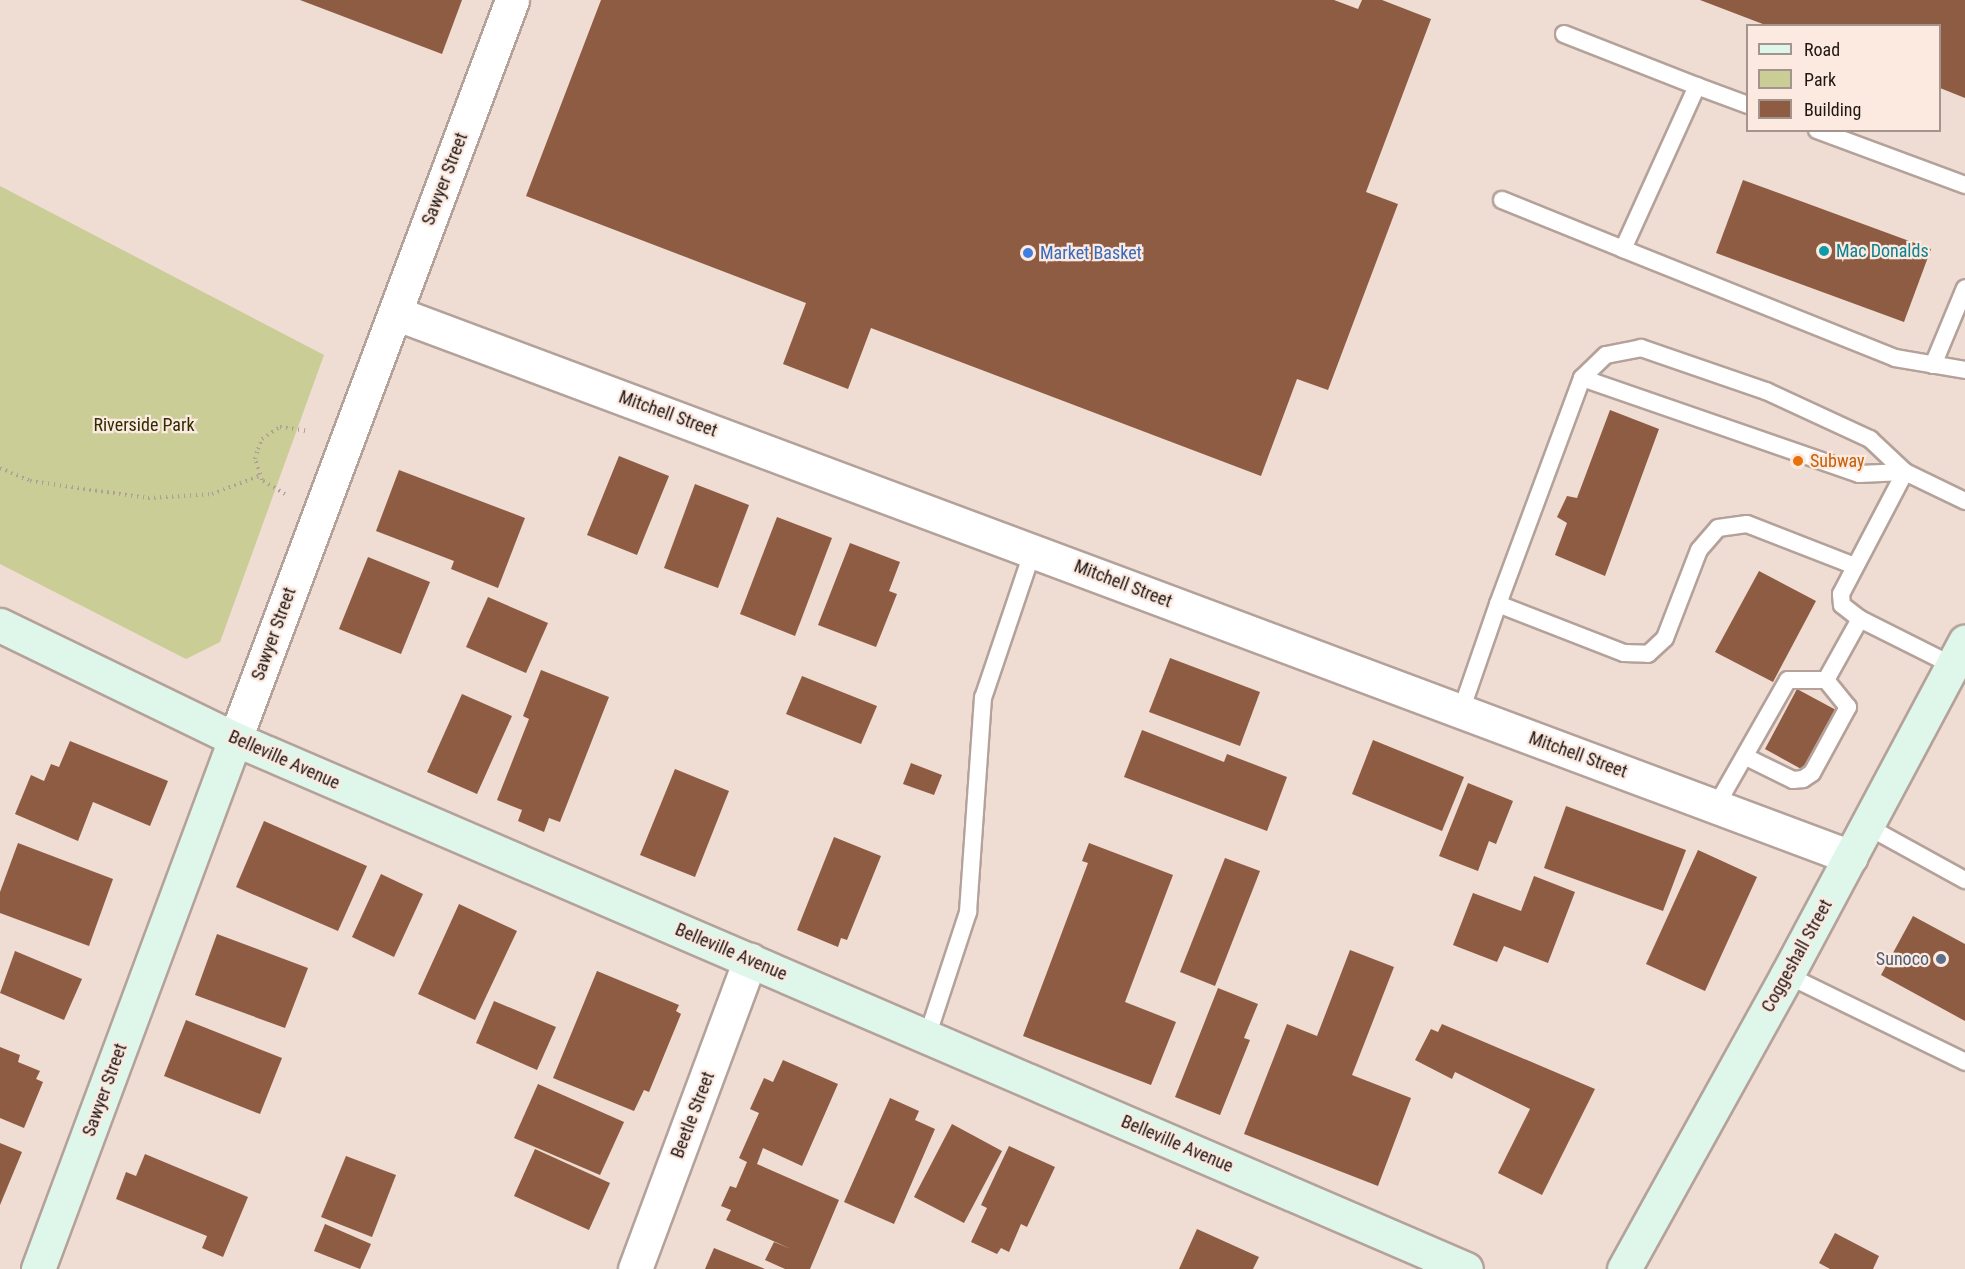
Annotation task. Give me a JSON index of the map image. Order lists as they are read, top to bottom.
{
  "streets": {
    "main road": ["Sawyer Street", "Belleville Avenue", "Coggeshall Street"],
    "street": ["Mitchell Street", "Beetle Street"]
  },
  "crossings": [
    ["Sawyer Street", "Mitchell Street"],
    ["Sawyer Street", "Belleville Avenue"],
    ["Mitchell Street", "Coggeshall Street"],
    ["Belleville Avenue", "Beetle Street"]
  ],
  "parks": ["Riverside Park"],
  "places": [
    "Mac Donalds",
    "Market Basket",
    "Subway",
    "Sunoco"
  ],
  "legend": ["Road", "Park", "Building"]
}
